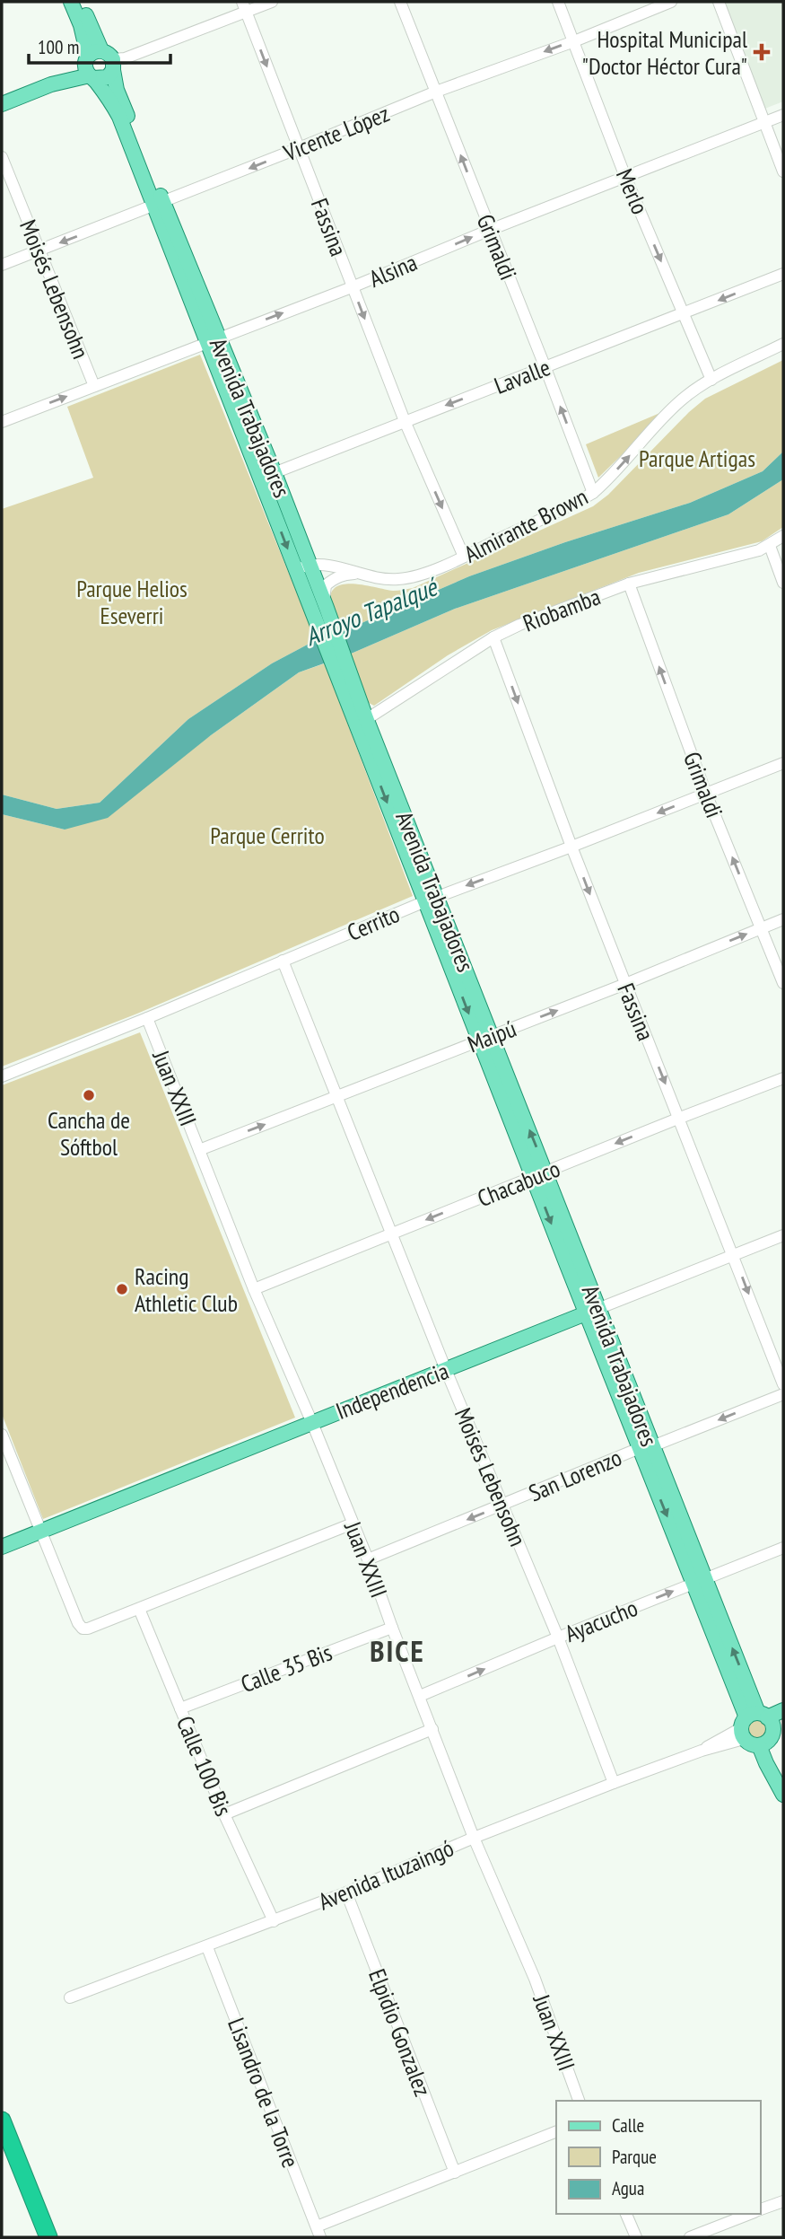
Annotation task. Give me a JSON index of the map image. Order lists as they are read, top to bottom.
{
  "streets": {
    "main road": ["Avenida Trabajadores", "Independencia", "Avenida Ituzaingó"],
    "street": [
      "Vicente López",
      "Merlo",
      "Fassina",
      "Grimaldi",
      "Alsina",
      "Moisés Lebensohn",
      "Lavalle",
      "Almirante Brown",
      "Riobamba",
      "Cerrito",
      "Maipú",
      "Juan XXIII",
      "Chacabuco",
      "San Lorenzo",
      "Ayacucho",
      "Calle 35 Bis",
      "Calle 100 Bis",
      "Elpidio Gonzalez",
      "Lisandro de la Torre"
    ]
  },
  "crossings": [
    ["Vicente López", "Merlo"],
    ["Vicente López", "Fassina"],
    ["Vicente López", "Grimaldi"],
    ["Vicente López", "Moisés Lebensohn"],
    ["Vicente López", "Avenida Trabajadores"],
    ["Merlo", "Alsina"],
    ["Merlo", "Lavalle"],
    ["Merlo", "Almirante Brown"],
    ["Fassina", "Alsina"],
    ["Fassina", "Lavalle"],
    ["Fassina", "Almirante Brown"],
    ["Fassina", "Riobamba"],
    ["Fassina", "Cerrito"],
    ["Fassina", "Maipú"],
    ["Fassina", "Chacabuco"],
    ["Fassina", "Independencia"],
    ["Grimaldi", "Alsina"],
    ["Grimaldi", "Lavalle"],
    ["Grimaldi", "Almirante Brown"],
    ["Grimaldi", "Riobamba"],
    ["Grimaldi", "Cerrito"],
    ["Grimaldi", "Maipú"],
    ["Alsina", "Moisés Lebensohn"],
    ["Alsina", "Avenida Trabajadores"],
    ["Moisés Lebensohn", "Cerrito"],
    ["Moisés Lebensohn", "Maipú"],
    ["Moisés Lebensohn", "Chacabuco"],
    ["Moisés Lebensohn", "Independencia"],
    ["Moisés Lebensohn", "San Lorenzo"],
    ["Moisés Lebensohn", "Ayacucho"],
    ["Moisés Lebensohn", "Avenida Ituzaingó"],
    ["Lavalle", "Avenida Trabajadores"],
    ["Avenida Trabajadores", "Almirante Brown"],
    ["Avenida Trabajadores", "Riobamba"],
    ["Avenida Trabajadores", "Cerrito"],
    ["Avenida Trabajadores", "Maipú"],
    ["Avenida Trabajadores", "Chacabuco"],
    ["Avenida Trabajadores", "Independencia"],
    ["Avenida Trabajadores", "San Lorenzo"],
    ["Avenida Trabajadores", "Ayacucho"],
    ["Avenida Trabajadores", "Avenida Ituzaingó"],
    ["Cerrito", "Juan XXIII"],
    ["Maipú", "Juan XXIII"],
    ["Juan XXIII", "Chacabuco"],
    ["Juan XXIII", "Independencia"],
    ["Juan XXIII", "San Lorenzo"],
    ["Juan XXIII", "Ayacucho"],
    ["Juan XXIII", "Calle 35 Bis"],
    ["Juan XXIII", "Avenida Ituzaingó"],
    ["Calle 35 Bis", "Calle 100 Bis"],
    ["Calle 100 Bis", "Avenida Ituzaingó"],
    ["Avenida Ituzaingó", "Elpidio Gonzalez"],
    ["Avenida Ituzaingó", "Lisandro de la Torre"]
  ],
  "one_way": [
    "Vicente López",
    "Merlo",
    "Fassina",
    "Grimaldi",
    "Alsina",
    "Lavalle",
    "Maipú",
    "Chacabuco",
    "San Lorenzo",
    "Ayacucho"
  ],
  "districts": ["BICE"],
  "water": ["Arroyo Tapalqué"],
  "parks": ["Parque Artigas", "Parque Helios Eseverri", "Parque Cerrito"],
  "places": {
    "health": ["Hospital Municipal \"Doctor Héctor Cura\""],
    "other": ["Cancha de Sóftbol", "Racing Athletic Club"]
  },
  "legend": ["Calle", "Parque", "Agua"],
  "scale_bar": "100 m"
}
